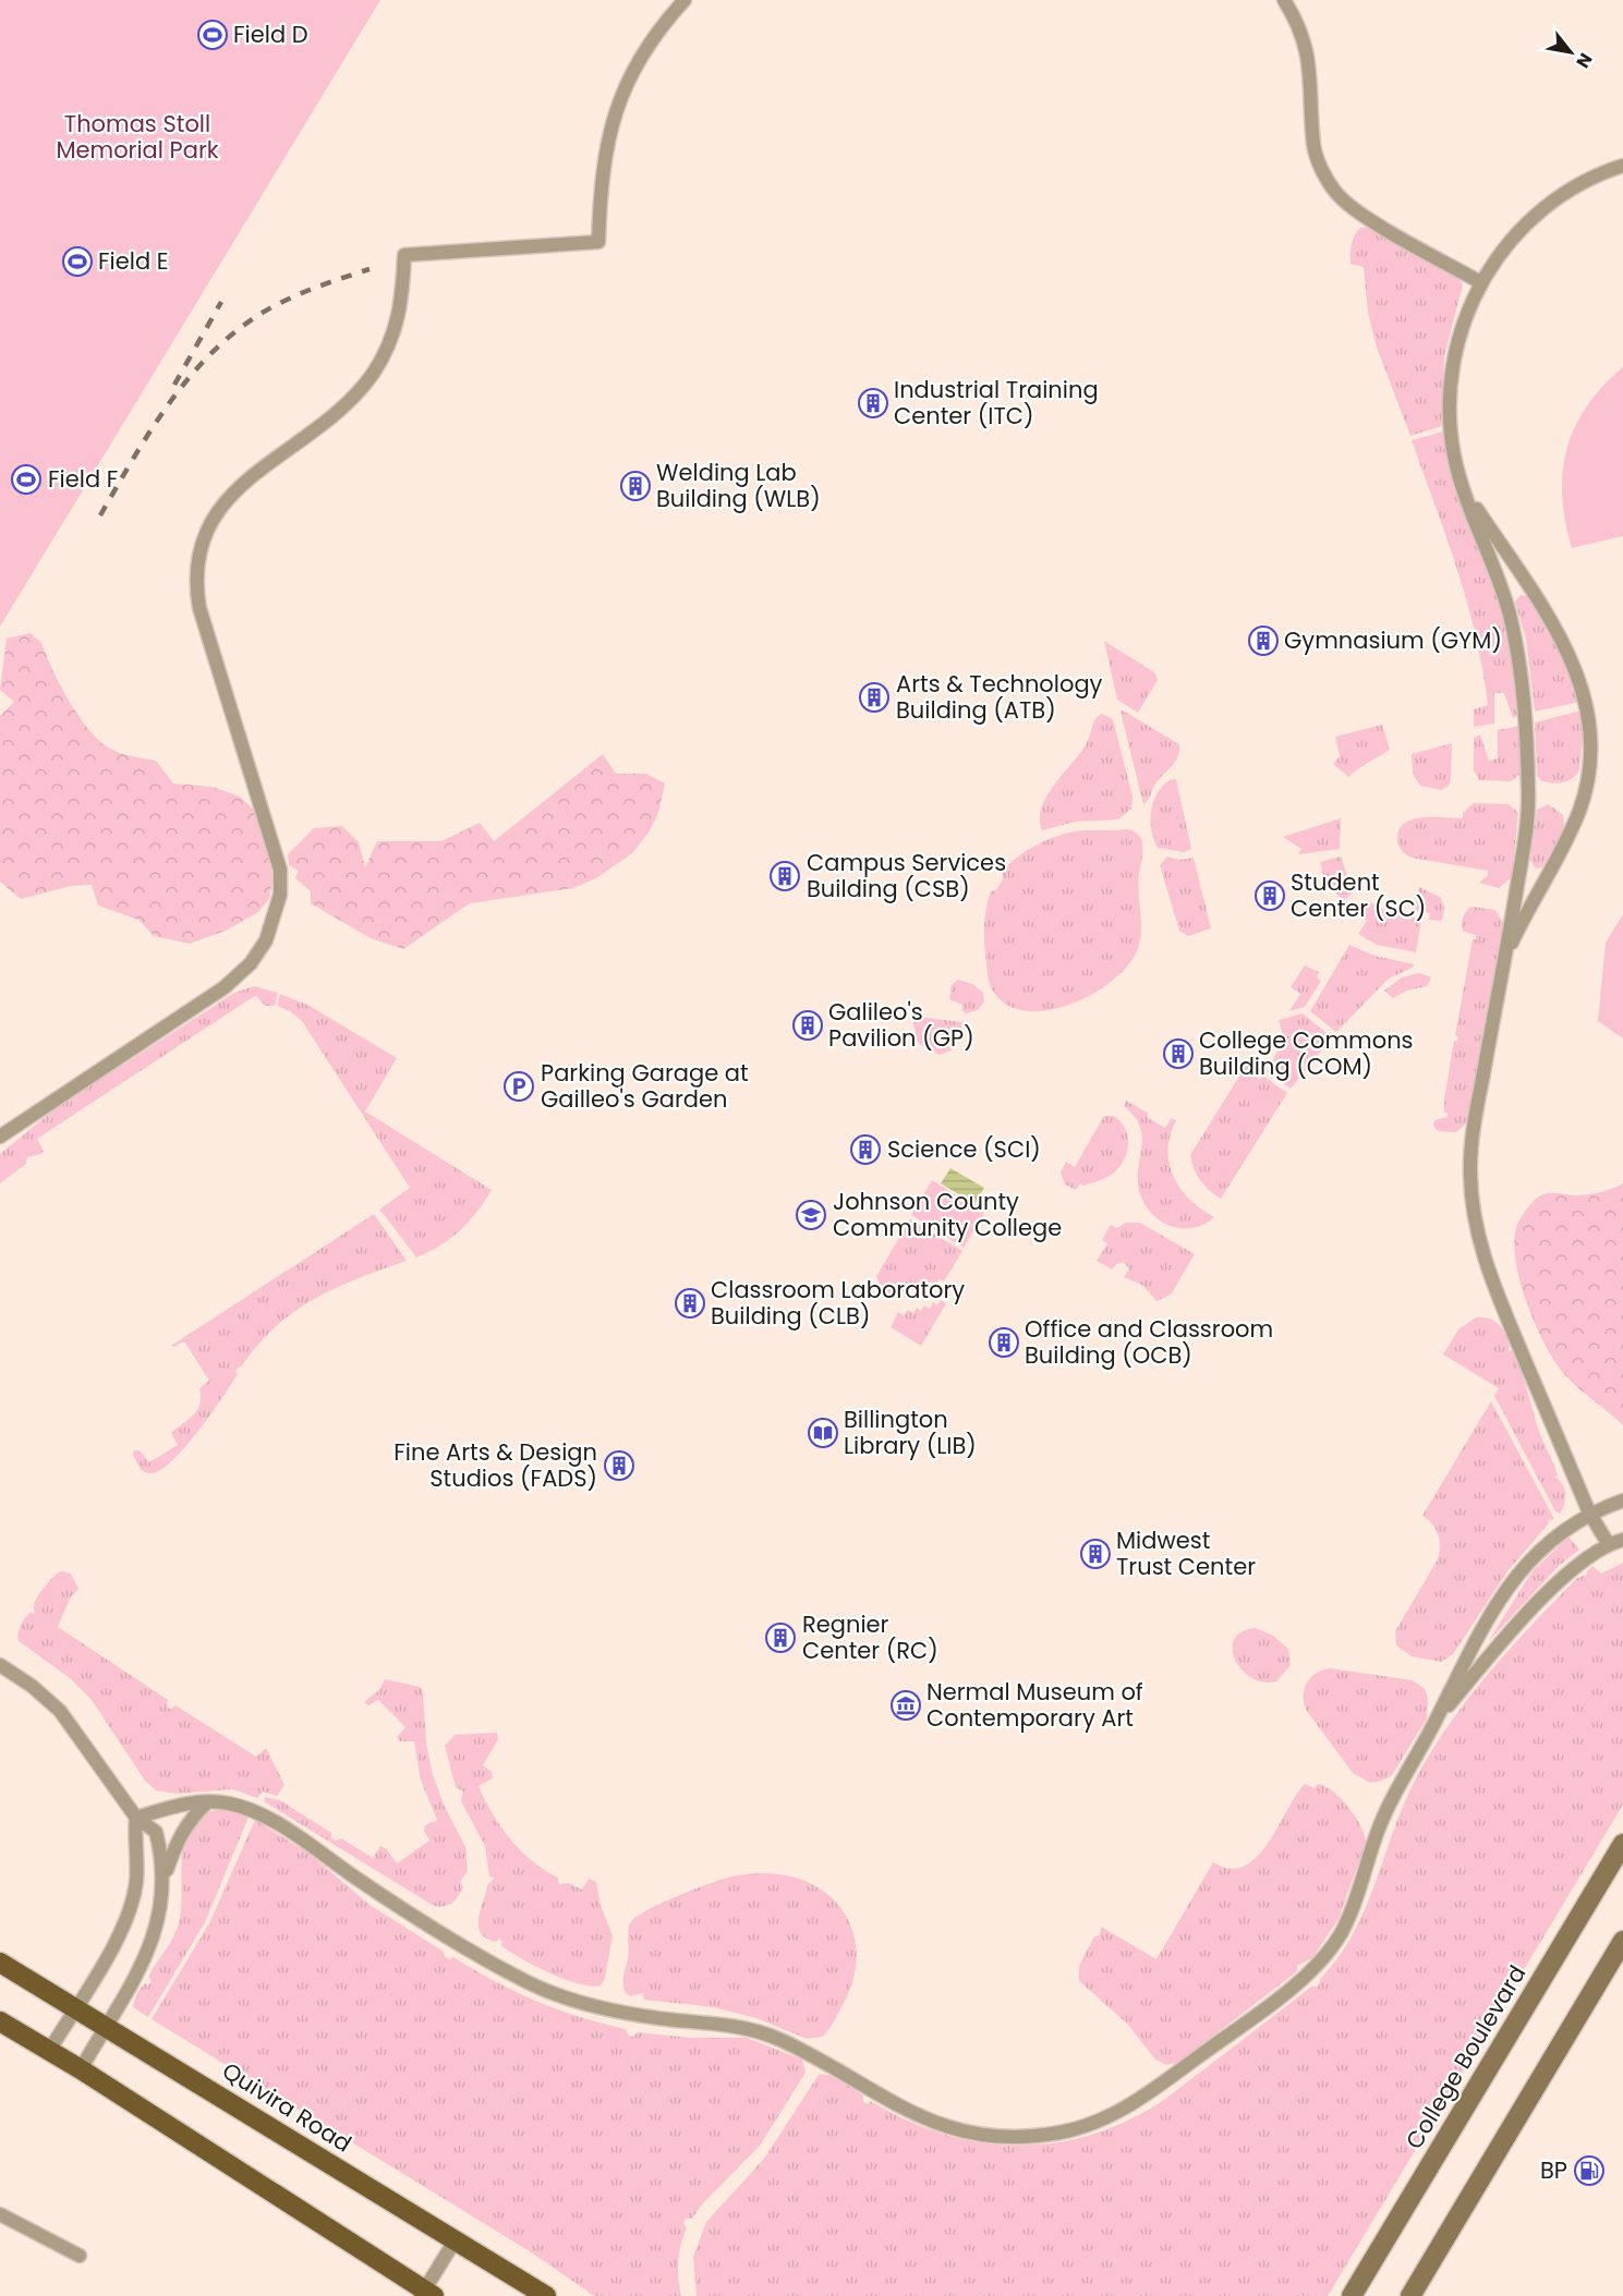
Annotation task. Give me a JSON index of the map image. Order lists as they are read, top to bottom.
{
  "streets": {
    "main road": ["College Boulevard", "Quivira Road"]
  },
  "parks": ["Thomas Stoll Memorial Park"],
  "places": {
    "sports": ["Field D", "Field E", "Field F"],
    "building": [
      "Industrial Training Center (ITC)",
      "Welding Lab Building (WLB)",
      "Gymnasium (GYM)",
      "Arts & Technology Building (ATB)",
      "Campus Services Building (CSB)",
      "Student Center (SC)",
      "Galileo's Pavilion (GP)",
      "College Commons Building (COM)",
      "Science (SCI)",
      "Classroom Laboratory Building (CLB)",
      "Office and Classroom Building (OCB)",
      "Fine Arts & Design Studios (FADS)",
      "Midwest Trust Center",
      "Regnier Center (RC)"
    ],
    "parking": ["Parking Garage at Gailleo's Garden"],
    "school or university": ["Johnson County Community College"],
    "library": ["Billington Library (LIB)"],
    "museum": ["Nermal Museum of Contemporary Art"],
    "fuel station": ["BP"]
  },
  "north": "bottom right"
}
